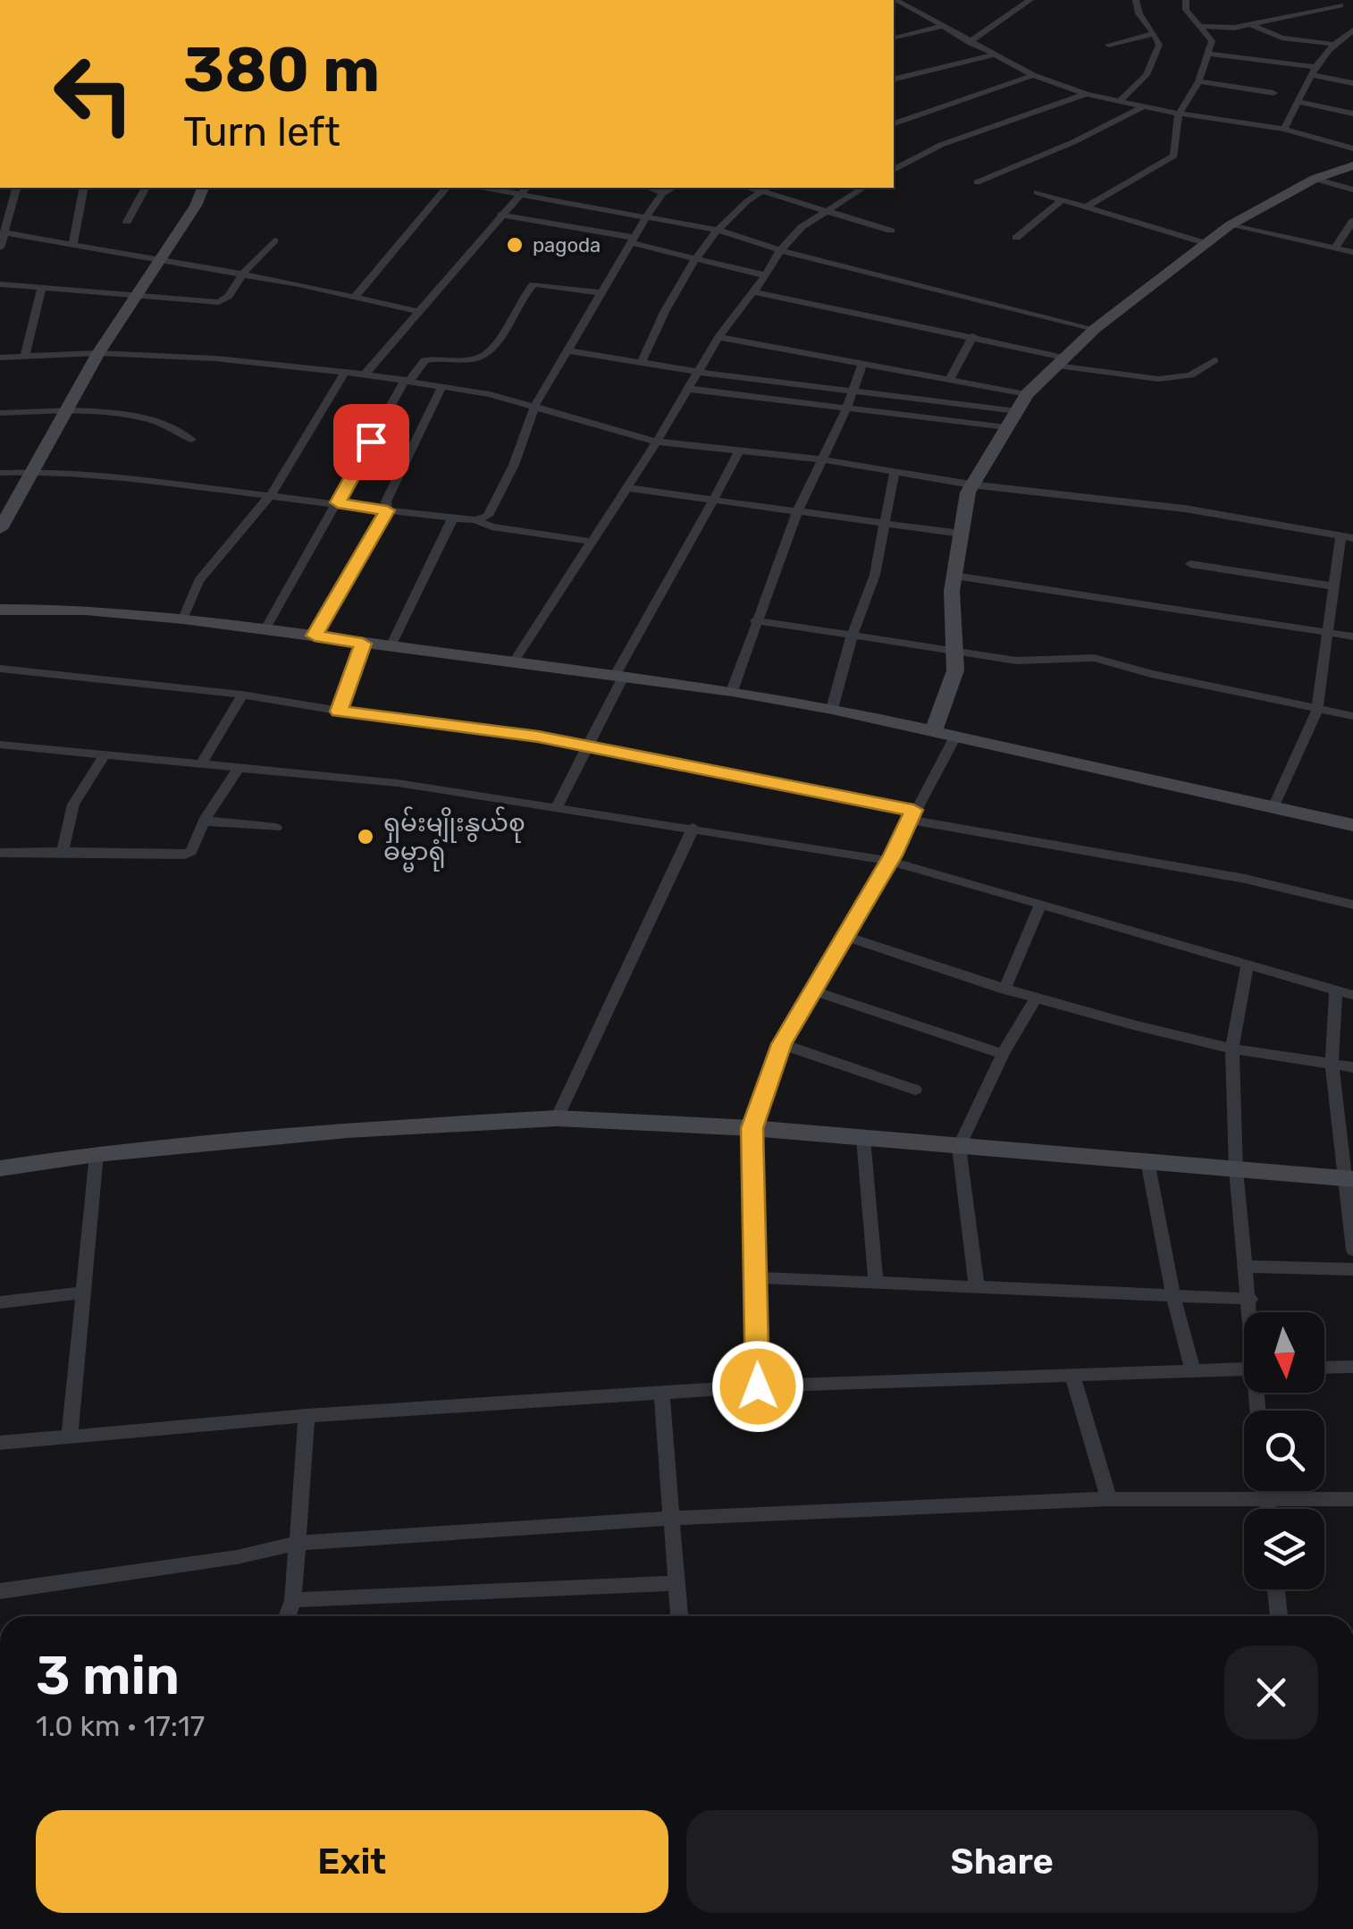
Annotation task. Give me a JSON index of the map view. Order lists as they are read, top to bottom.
{
  "places": ["pagoda", "ရှမ်းမျိုးနွယ်စု ဓမ္မာရုံ"],
  "north": "bottom",
  "page": {
    "turn": ["380 m", "Turn left"],
    "heading": ["3 min", "1.0 km · 17:17"],
    "buttons": ["Exit", "Share"]
  }
}
